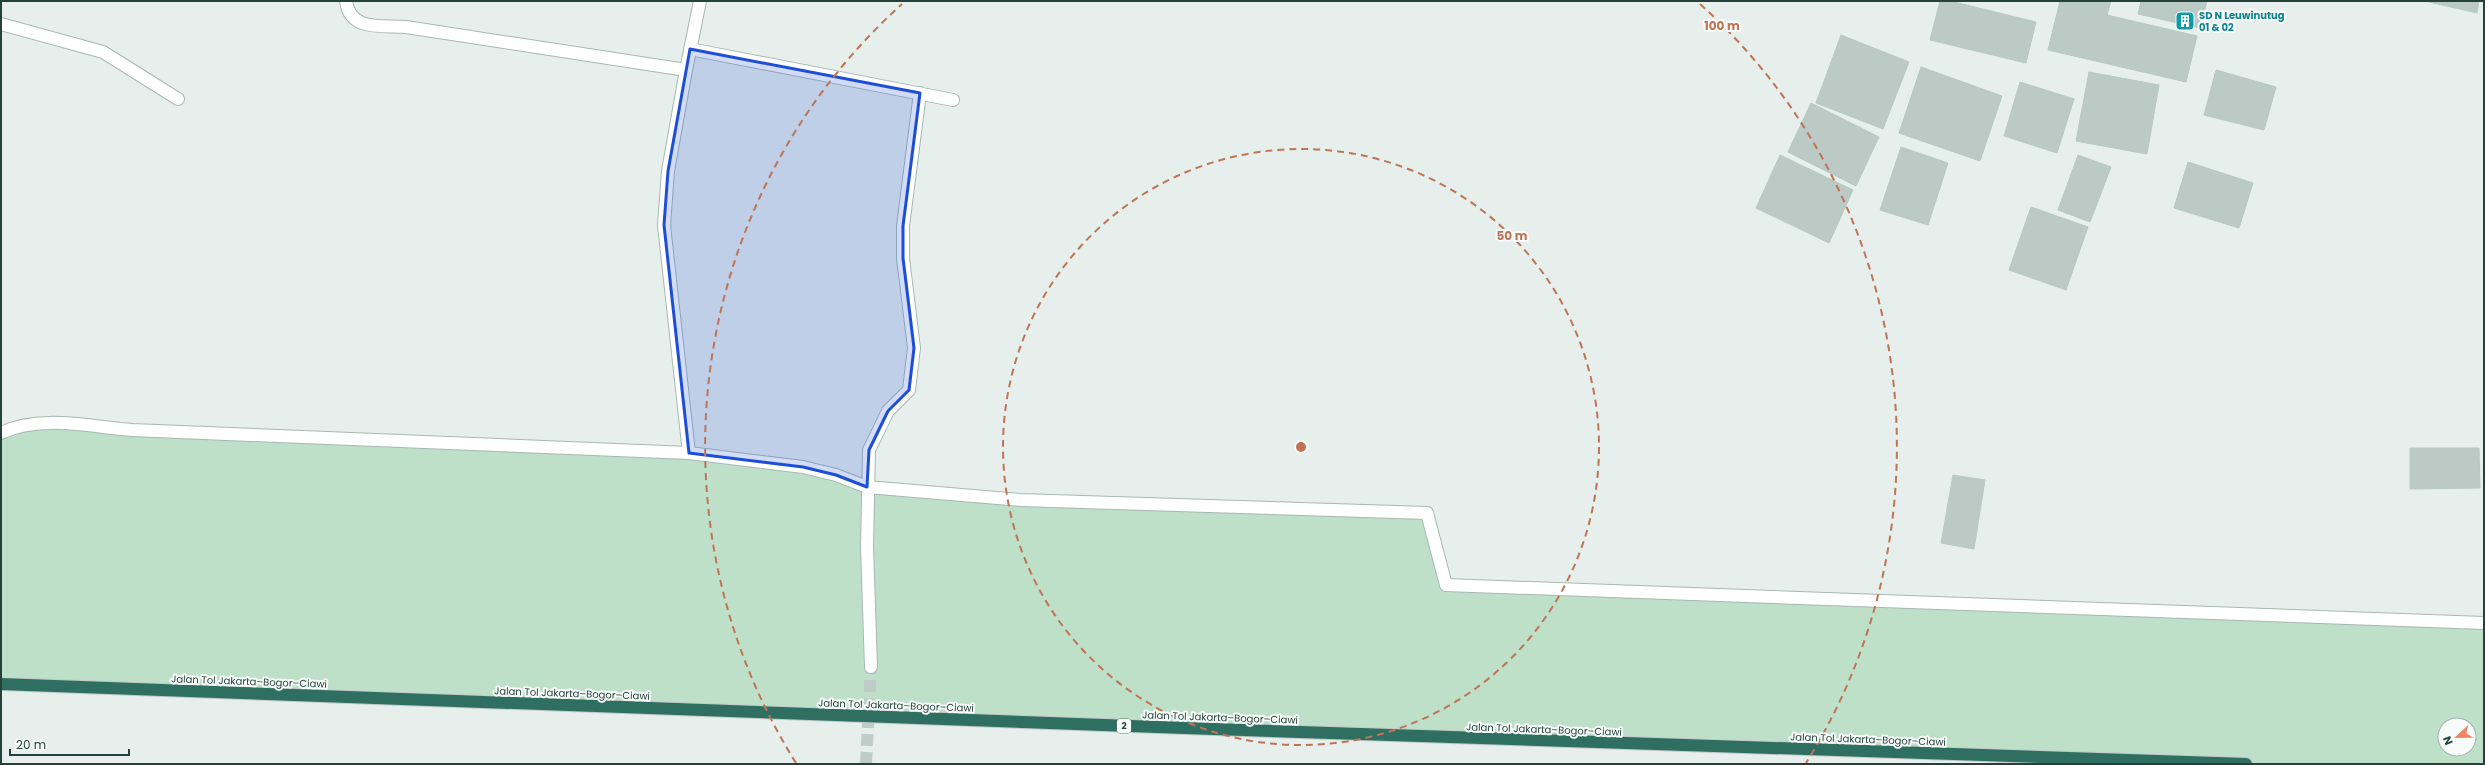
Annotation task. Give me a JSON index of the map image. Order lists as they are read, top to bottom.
{
  "streets": {
    "highway": ["Jalan Tol Jakarta–Bogor–Ciawi", "2"]
  },
  "places": {
    "building": ["SD N Leuwinutug 01 & 02"]
  },
  "scale_bar": "20 m",
  "north": "left",
  "rings": ["100 m", "50 m"]
}
